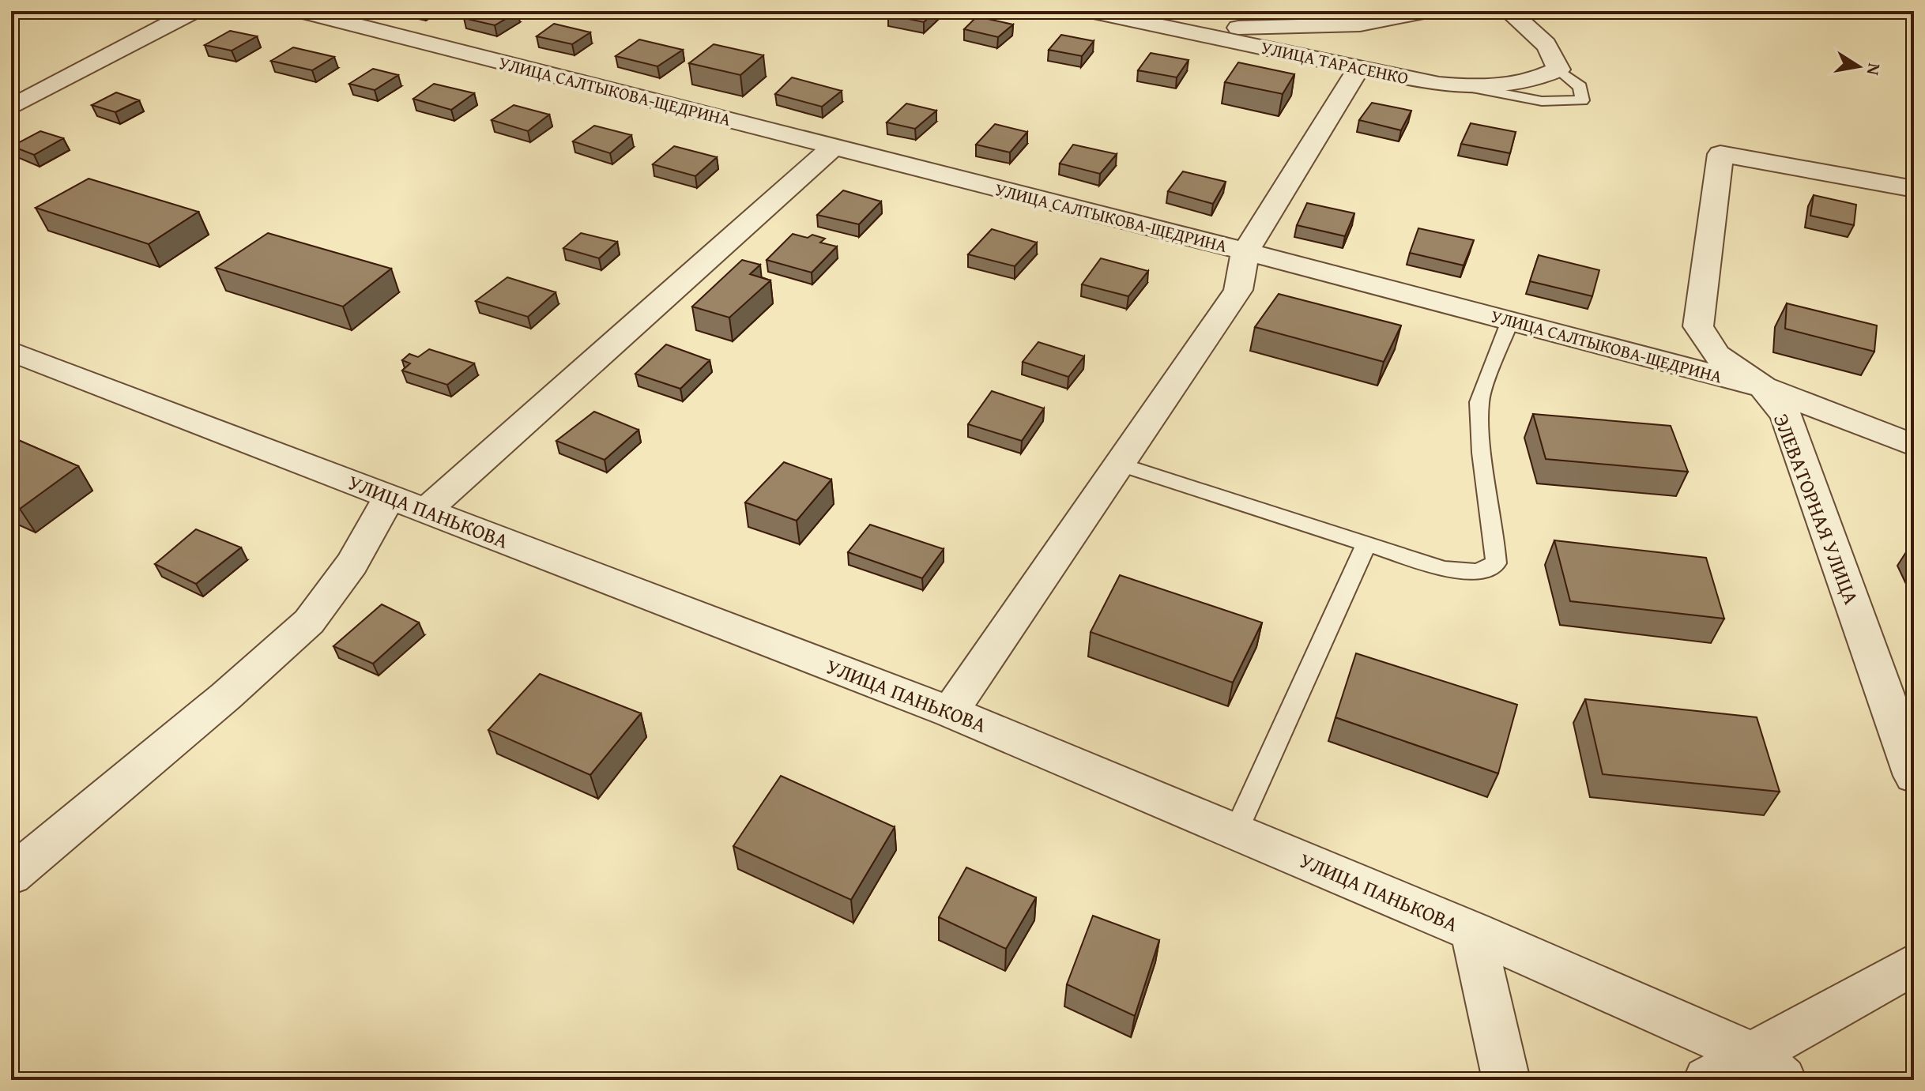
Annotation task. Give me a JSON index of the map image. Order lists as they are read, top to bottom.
{
  "streets": {
    "street": [
      "УЛИЦА ТАРАСЕНКО",
      "УЛИЦА САЛТЫКОВА-ЩЕДРИНА",
      "ЭЛЕВАТОРНАЯ УЛИЦА",
      "УЛИЦА ПАНЬКОВА"
    ]
  },
  "crossings": [
    ["УЛИЦА САЛТЫКОВА-ЩЕДРИНА", "ЭЛЕВАТОРНАЯ УЛИЦА"]
  ],
  "north": "right"
}
